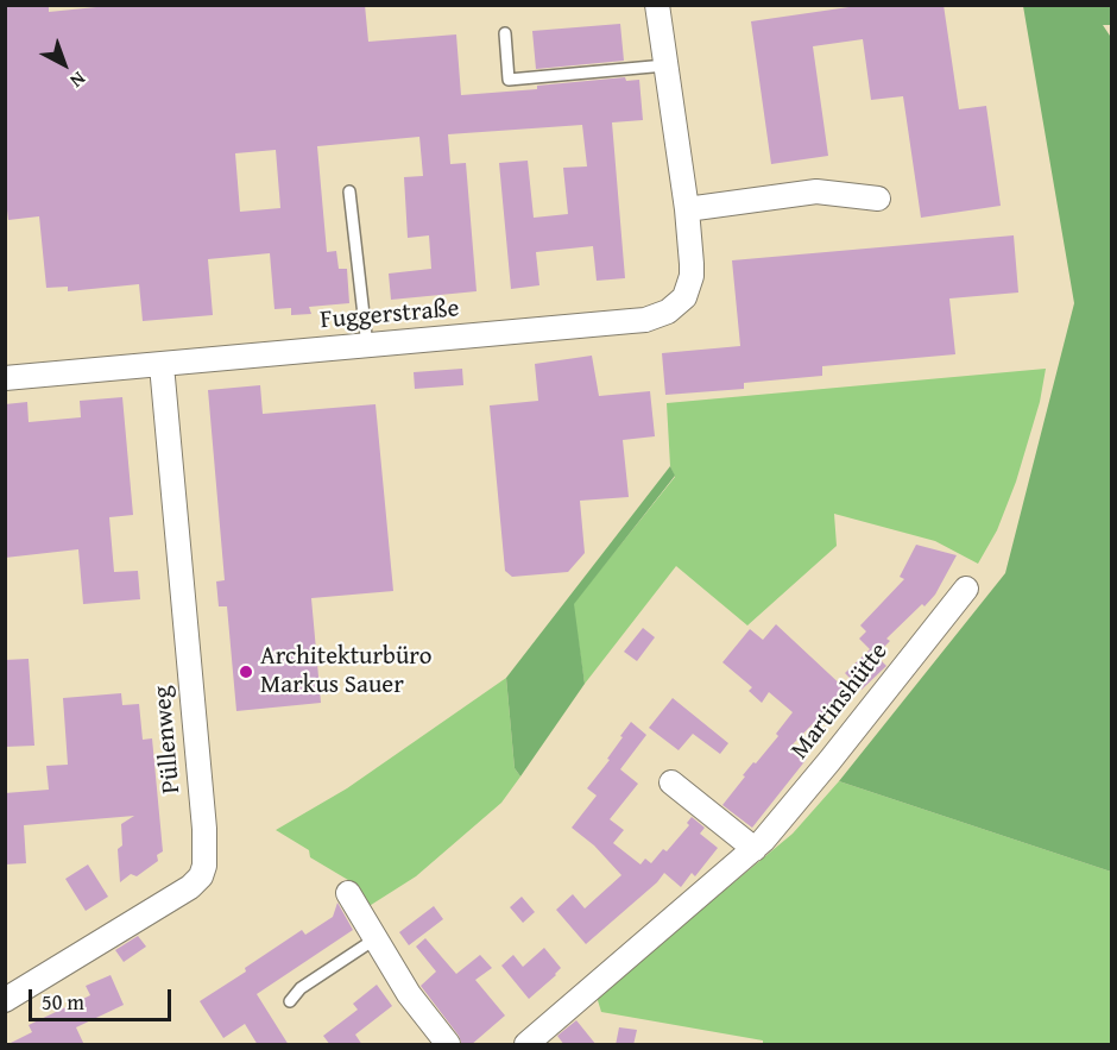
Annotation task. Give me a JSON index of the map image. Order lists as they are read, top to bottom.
{
  "streets": {
    "street": ["Fuggerstraße", "Martinshütte", "Püllenweg"]
  },
  "crossings": [
    ["Fuggerstraße", "Püllenweg"]
  ],
  "places": ["Architekturbüro Markus Sauer"],
  "scale_bar": "50 m",
  "north": "bottom right"
}
